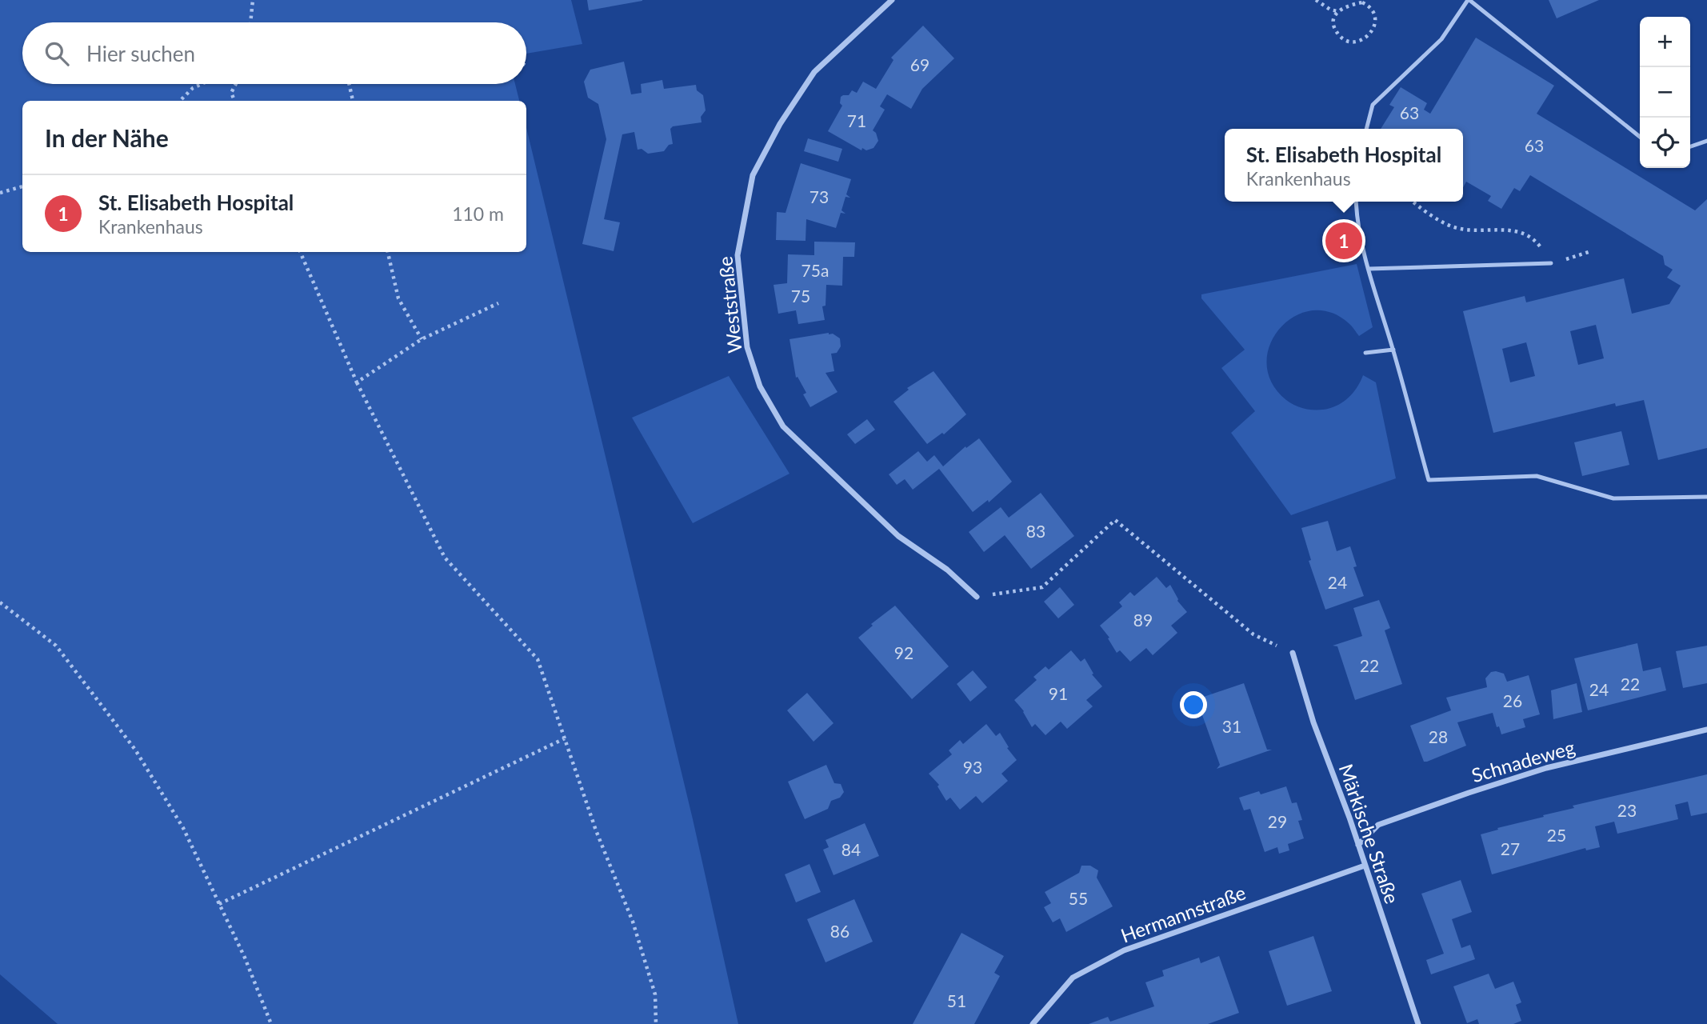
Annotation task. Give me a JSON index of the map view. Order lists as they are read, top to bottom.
{
  "streets": {
    "street": [
      "Weststraße",
      "Schnadeweg",
      "Märkische Straße",
      "Hermannstraße"
    ]
  },
  "crossings": [
    ["Schnadeweg", "Märkische Straße"],
    ["Märkische Straße", "Hermannstraße"]
  ],
  "house_numbers": [
    "69",
    "63",
    "71",
    "63",
    "73",
    "75a",
    "75",
    "83",
    "24",
    "89",
    "92",
    "22",
    "22",
    "24",
    "91",
    "26",
    "31",
    "28",
    "93",
    "23",
    "29",
    "25",
    "27",
    "84",
    "55",
    "86",
    "51"
  ],
  "page": {
    "map_buttons": ["+", "−"],
    "search": "Hier suchen",
    "heading": "In der Nähe",
    "popup": ["St. Elisabeth Hospital", "Krankenhaus"],
    "list": [
      {
        "mark": "1",
        "name": "St. Elisabeth Hospital",
        "note": "Krankenhaus",
        "value": "110 m"
      }
    ],
    "pins": "1"
  }
}
